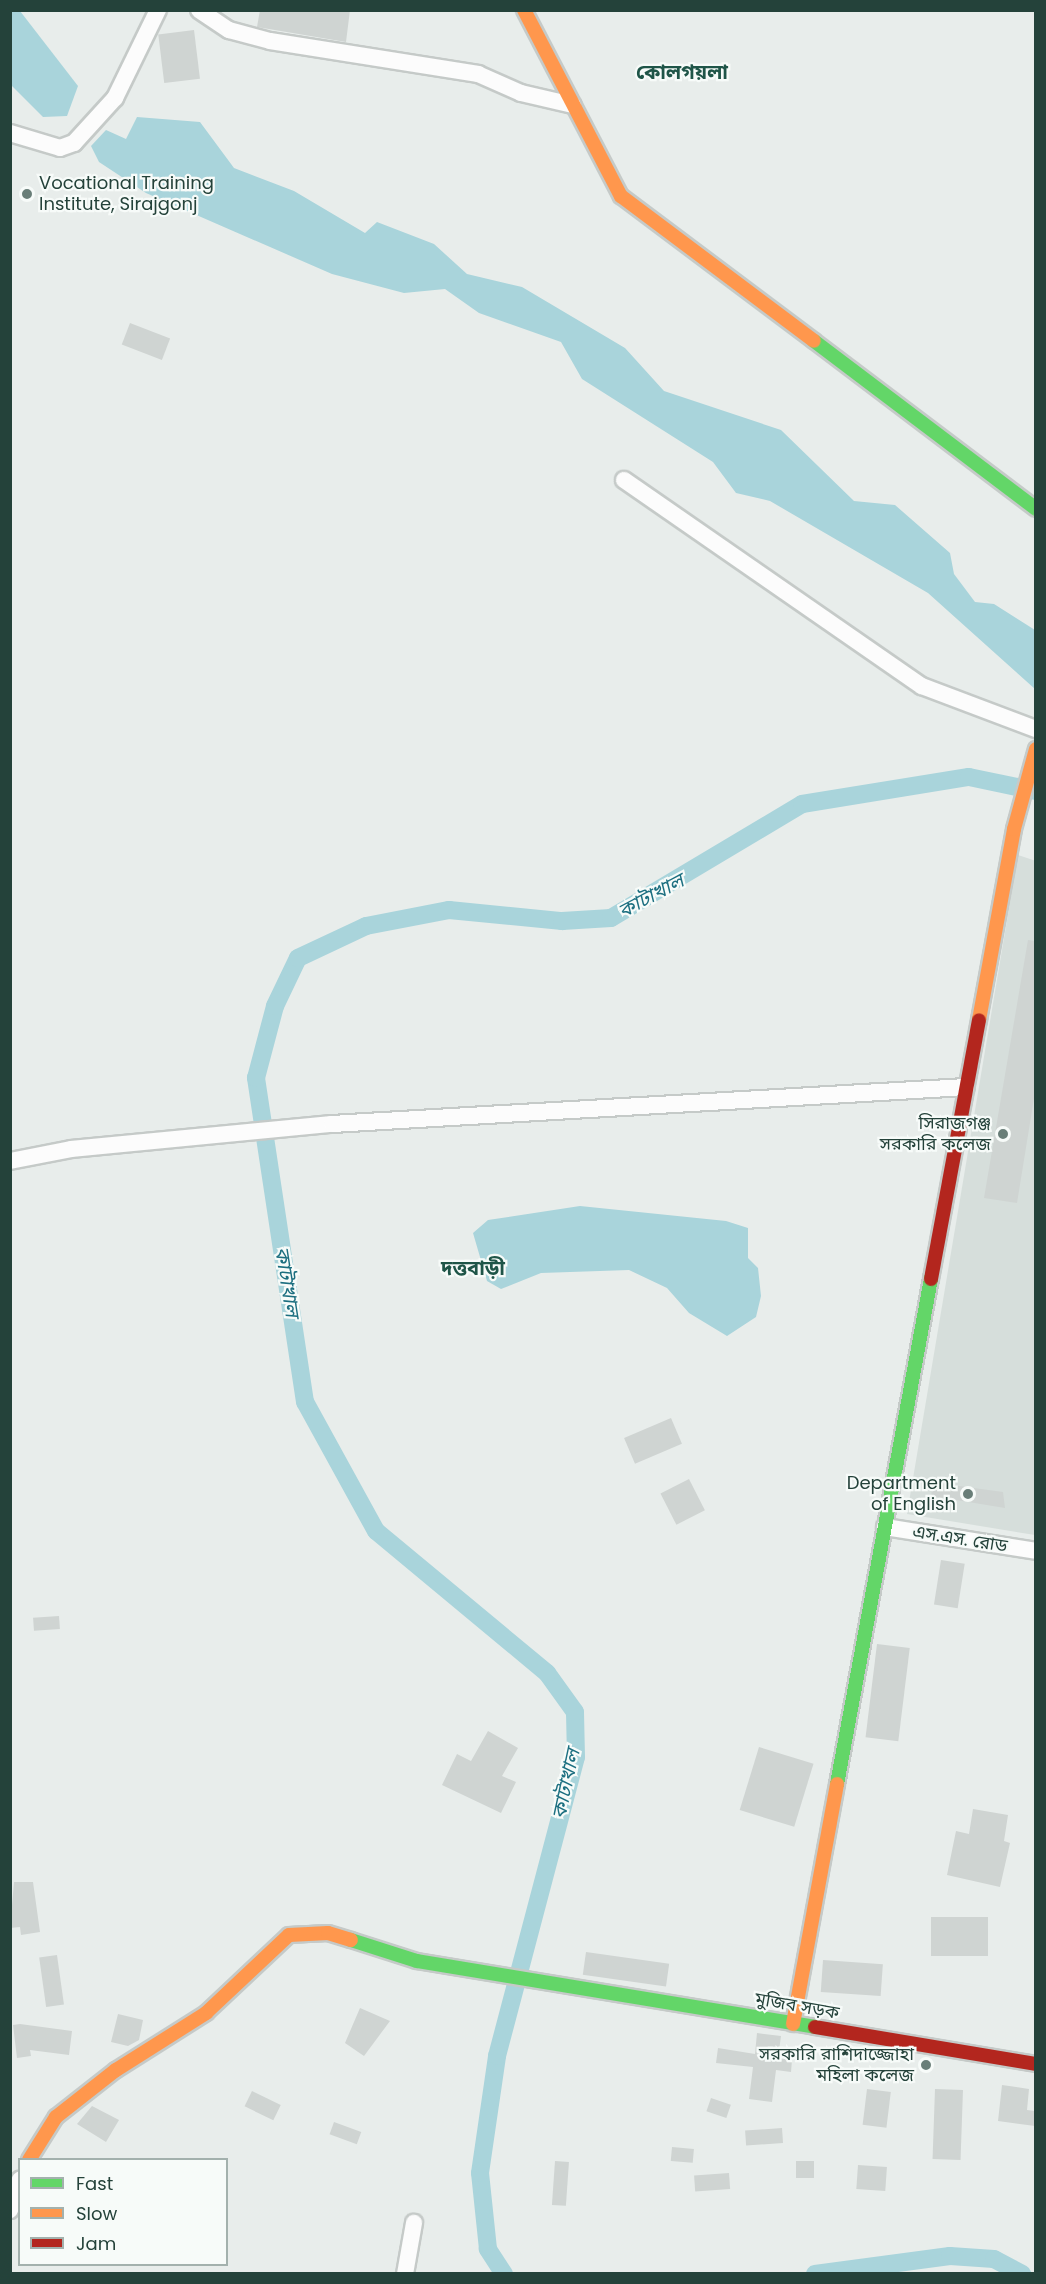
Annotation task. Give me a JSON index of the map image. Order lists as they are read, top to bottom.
{
  "streets": {
    "street": ["এস.এস. রোড", "মুজিব সড়ক"]
  },
  "districts": ["কোলগয়লা", "দত্তবাড়ী"],
  "water": ["কাটাখাল"],
  "places": [
    "Vocational Training Institute, Sirajgonj",
    "সিরাজগঞ্জ সরকারি কলেজ",
    "Department of English",
    "সরকারি রাশিদাজ্জোহা মহিলা কলেজ"
  ],
  "legend": ["Fast", "Slow", "Jam"]
}
